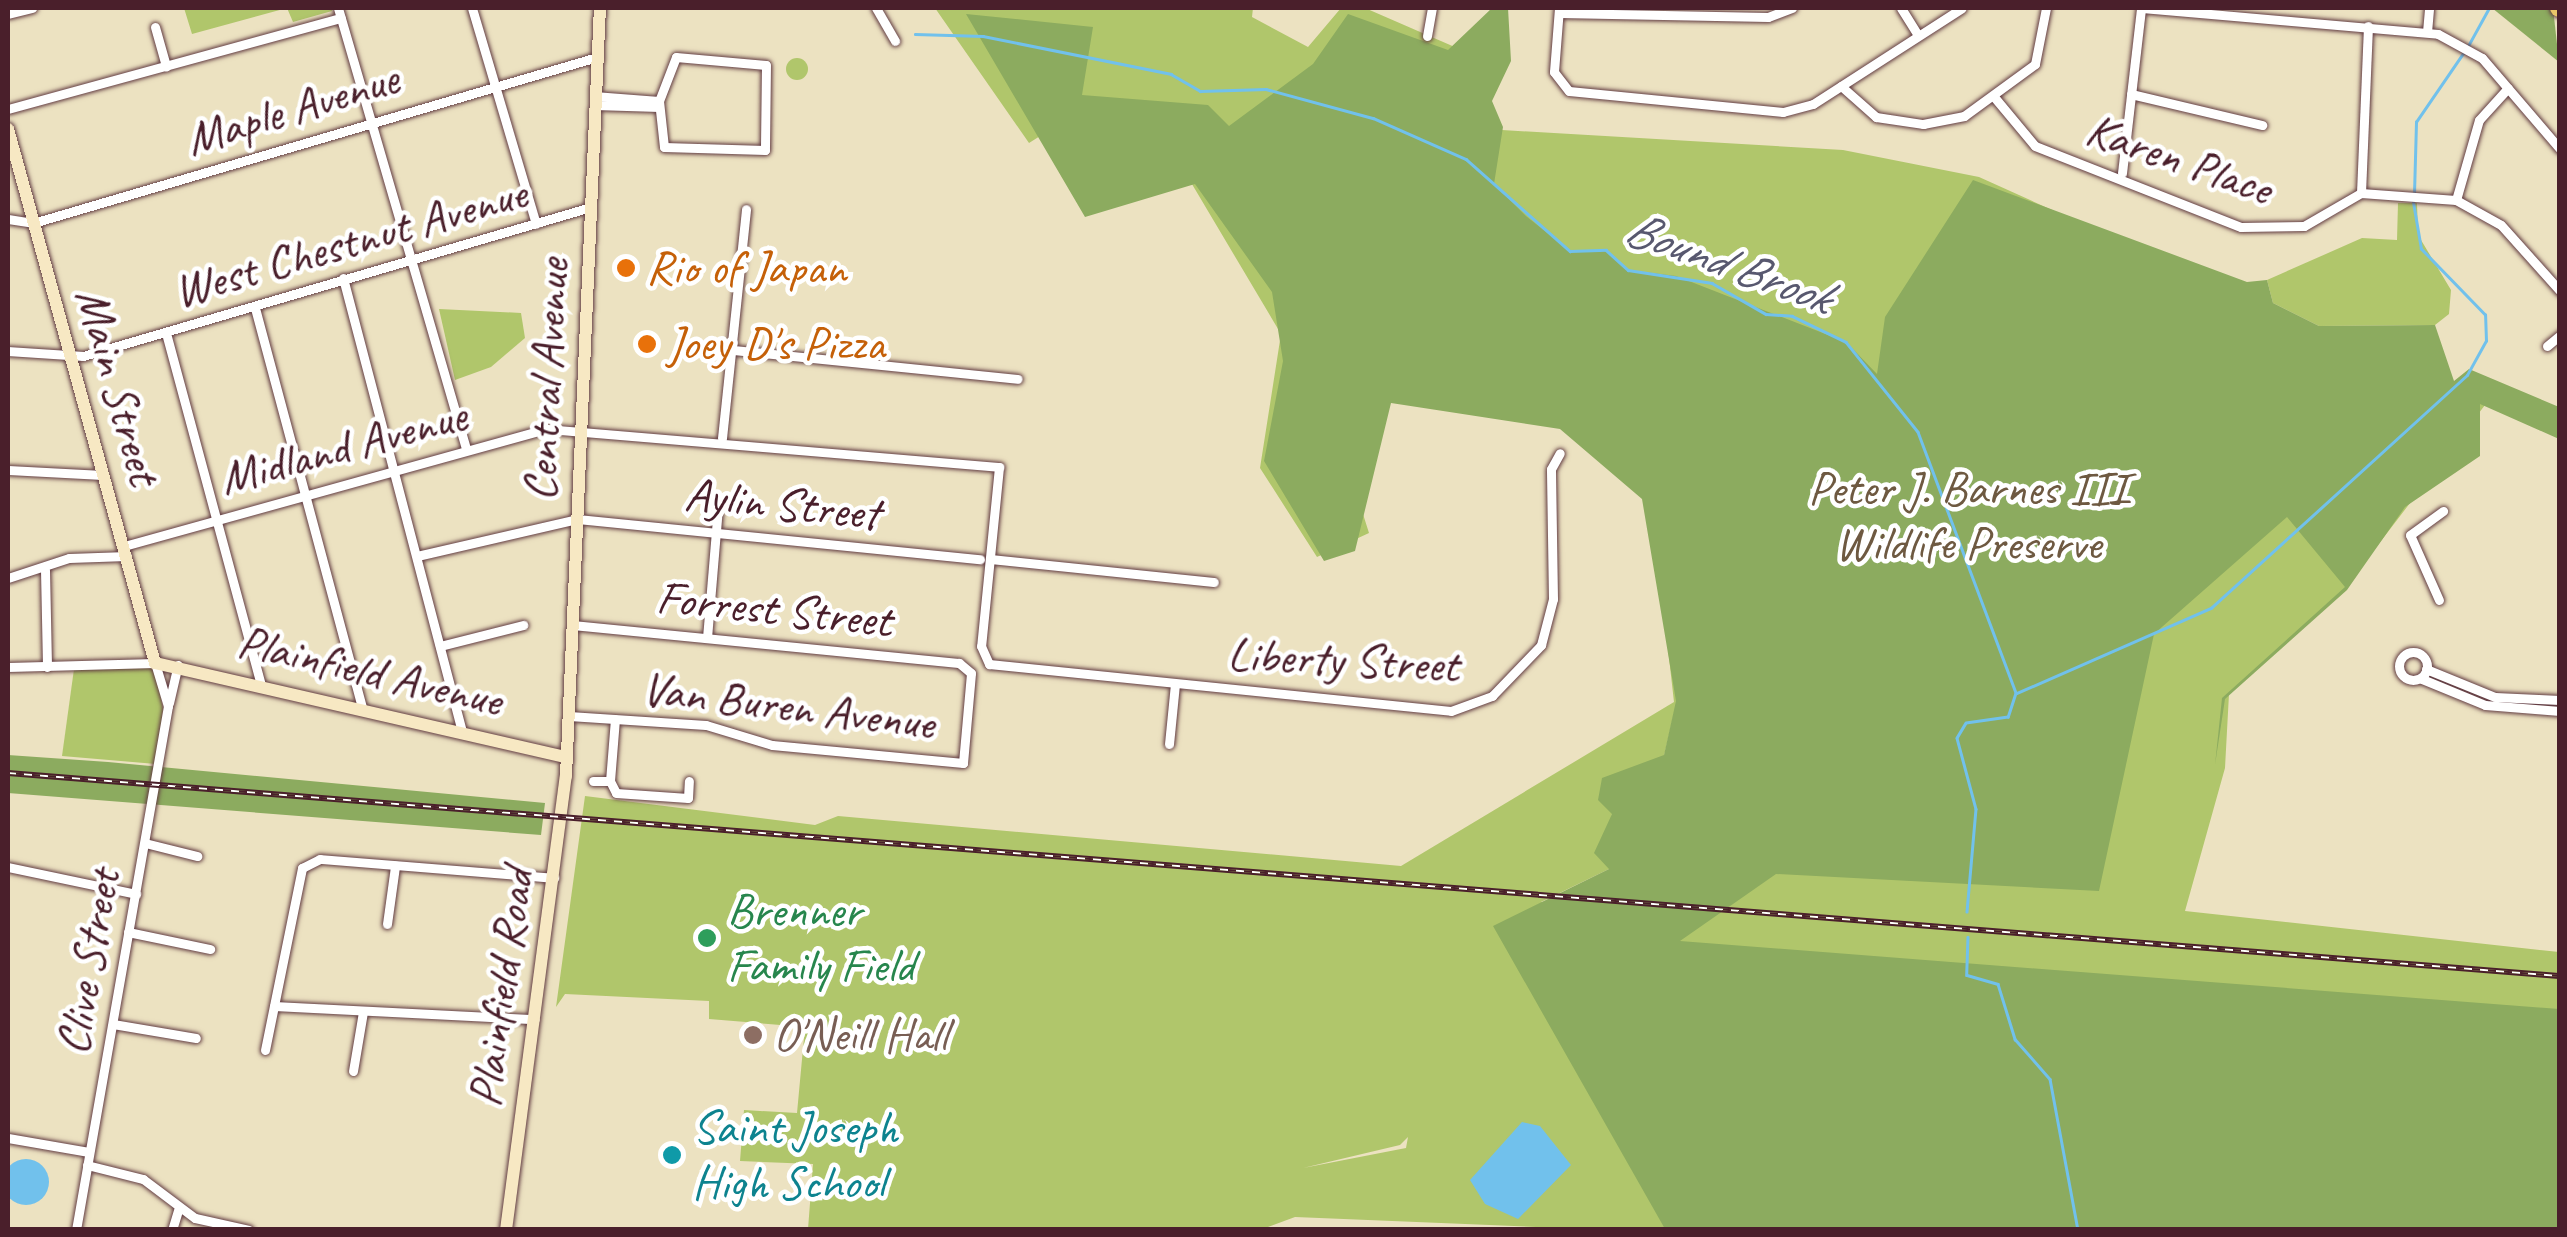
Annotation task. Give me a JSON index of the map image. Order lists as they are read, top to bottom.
{
  "streets": {
    "street": [
      "Maple Avenue",
      "Karen Place",
      "West Chestnut Avenue",
      "Central Avenue",
      "Main Street",
      "Midland Avenue",
      "Aylin Street",
      "Forrest Street",
      "Liberty Street",
      "Plainfield Avenue",
      "Van Buren Avenue",
      "Clive Street",
      "Plainfield Road"
    ]
  },
  "crossings": [
    ["Maple Avenue", "Central Avenue"],
    ["Maple Avenue", "Main Street"],
    ["West Chestnut Avenue", "Central Avenue"],
    ["West Chestnut Avenue", "Main Street"],
    ["Central Avenue", "Midland Avenue"],
    ["Central Avenue", "Aylin Street"],
    ["Central Avenue", "Forrest Street"],
    ["Central Avenue", "Plainfield Avenue"],
    ["Central Avenue", "Van Buren Avenue"],
    ["Central Avenue", "Plainfield Road"],
    ["Main Street", "Midland Avenue"],
    ["Main Street", "Plainfield Avenue"],
    ["Main Street", "Clive Street"],
    ["Aylin Street", "Liberty Street"],
    ["Forrest Street", "Van Buren Avenue"],
    ["Plainfield Avenue", "Clive Street"],
    ["Plainfield Avenue", "Plainfield Road"]
  ],
  "water": ["Bound Brook"],
  "parks": ["Peter J. Barnes III Wildlife Preserve"],
  "places": [
    "Rio of Japan",
    "Joey D's Pizza",
    "Brenner Family Field",
    "O'Neill Hall",
    "Saint Joseph High School"
  ]
}
